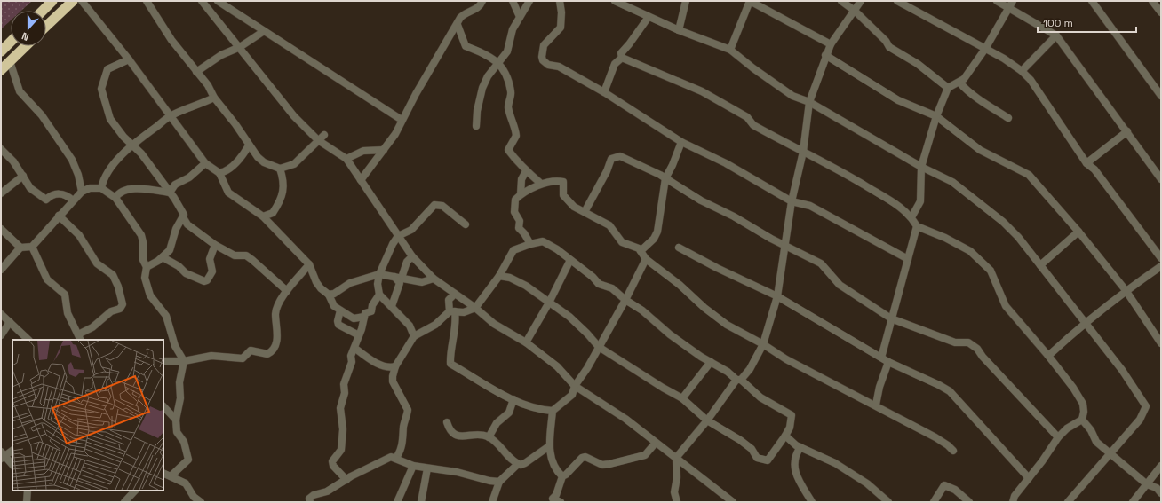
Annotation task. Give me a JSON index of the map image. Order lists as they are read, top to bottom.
{
  "scale_bar": "100 m",
  "north": "bottom"
}
